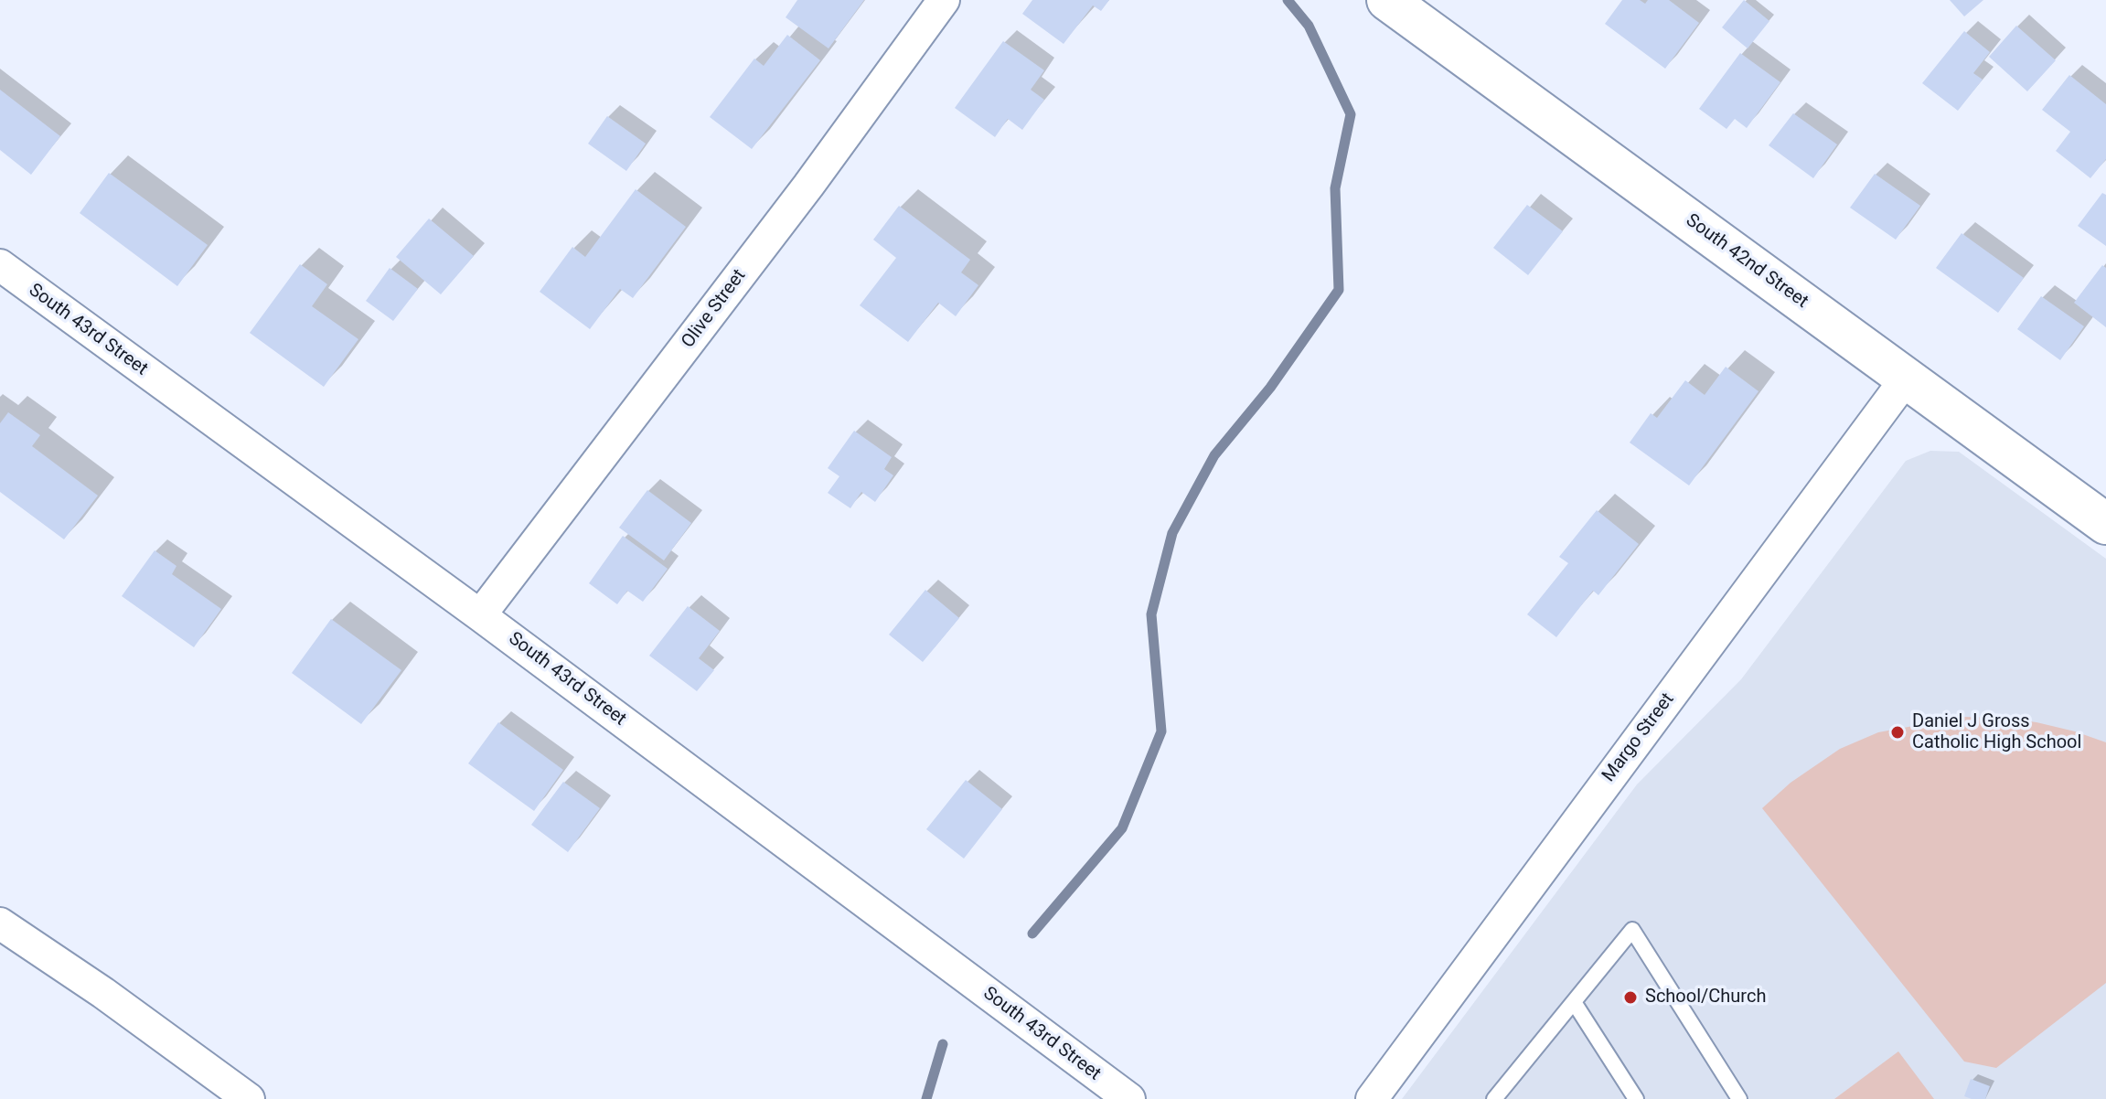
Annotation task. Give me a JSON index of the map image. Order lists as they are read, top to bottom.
{
  "streets": {
    "street": [
      "South 42nd Street",
      "Olive Street",
      "South 43rd Street",
      "Margo Street"
    ]
  },
  "crossings": [
    ["South 42nd Street", "Margo Street"],
    ["Olive Street", "South 43rd Street"]
  ],
  "places": ["Daniel J Gross Catholic High School", "School/Church"]
}
